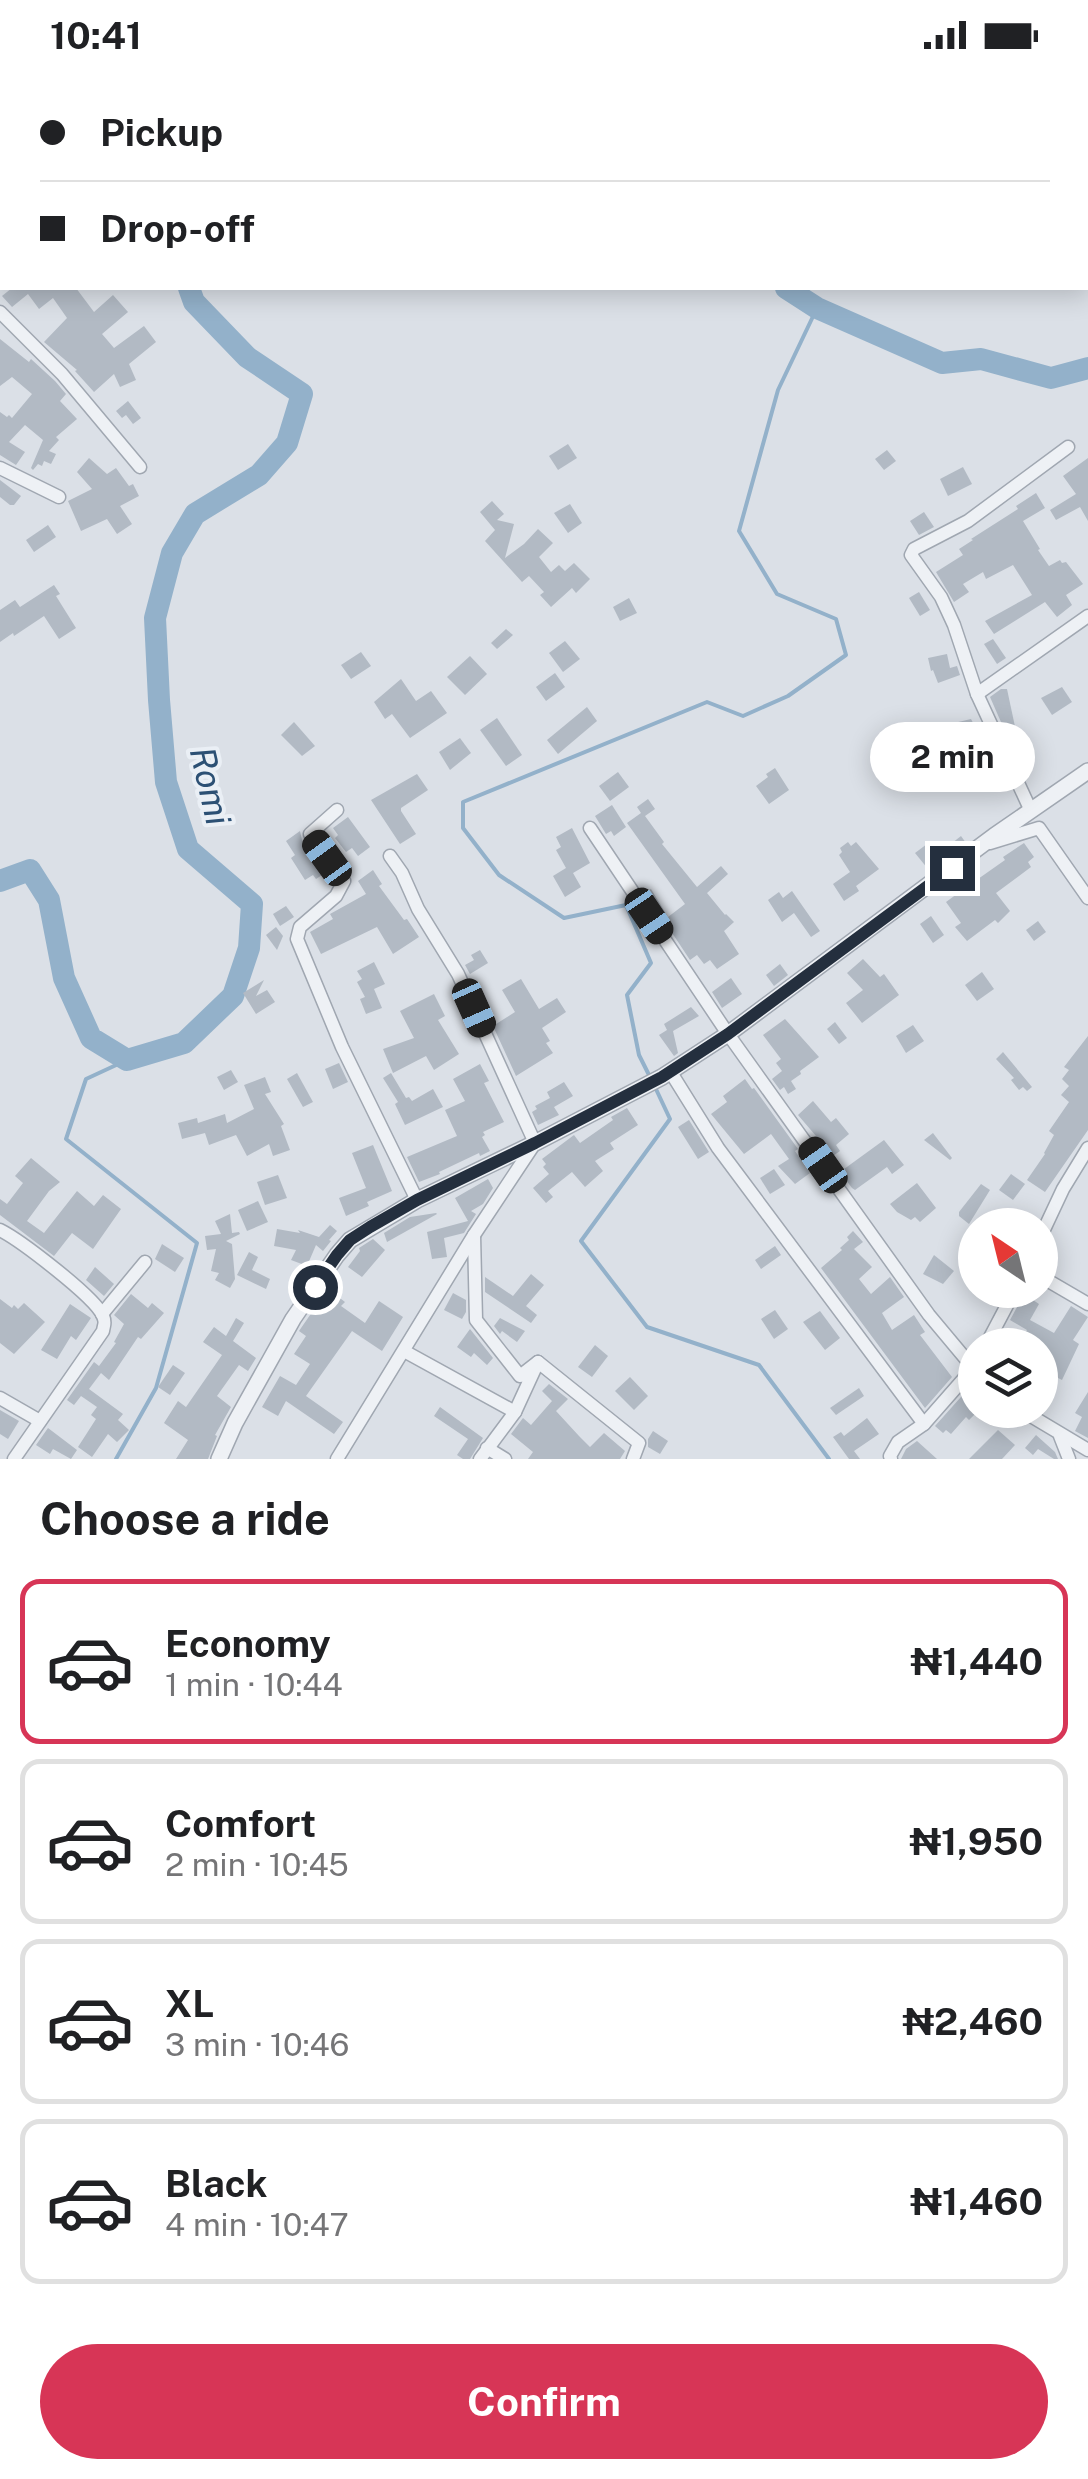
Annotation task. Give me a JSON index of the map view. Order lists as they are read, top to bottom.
{
  "water": ["Romi"],
  "north": "top left",
  "page": {
    "status": "10:41",
    "banner": ["Pickup", "Drop-off"],
    "bubble": "2 min",
    "heading": "Choose a ride",
    "list": [
      {
        "name": "Economy",
        "note": "1 min · 10:44",
        "value": "₦1,440"
      },
      {
        "name": "Comfort",
        "note": "2 min · 10:45",
        "value": "₦1,950"
      },
      {
        "name": "XL",
        "note": "3 min · 10:46",
        "value": "₦2,460"
      },
      {
        "name": "Black",
        "note": "4 min · 10:47",
        "value": "₦1,460"
      }
    ],
    "buttons": "Confirm"
  }
}
